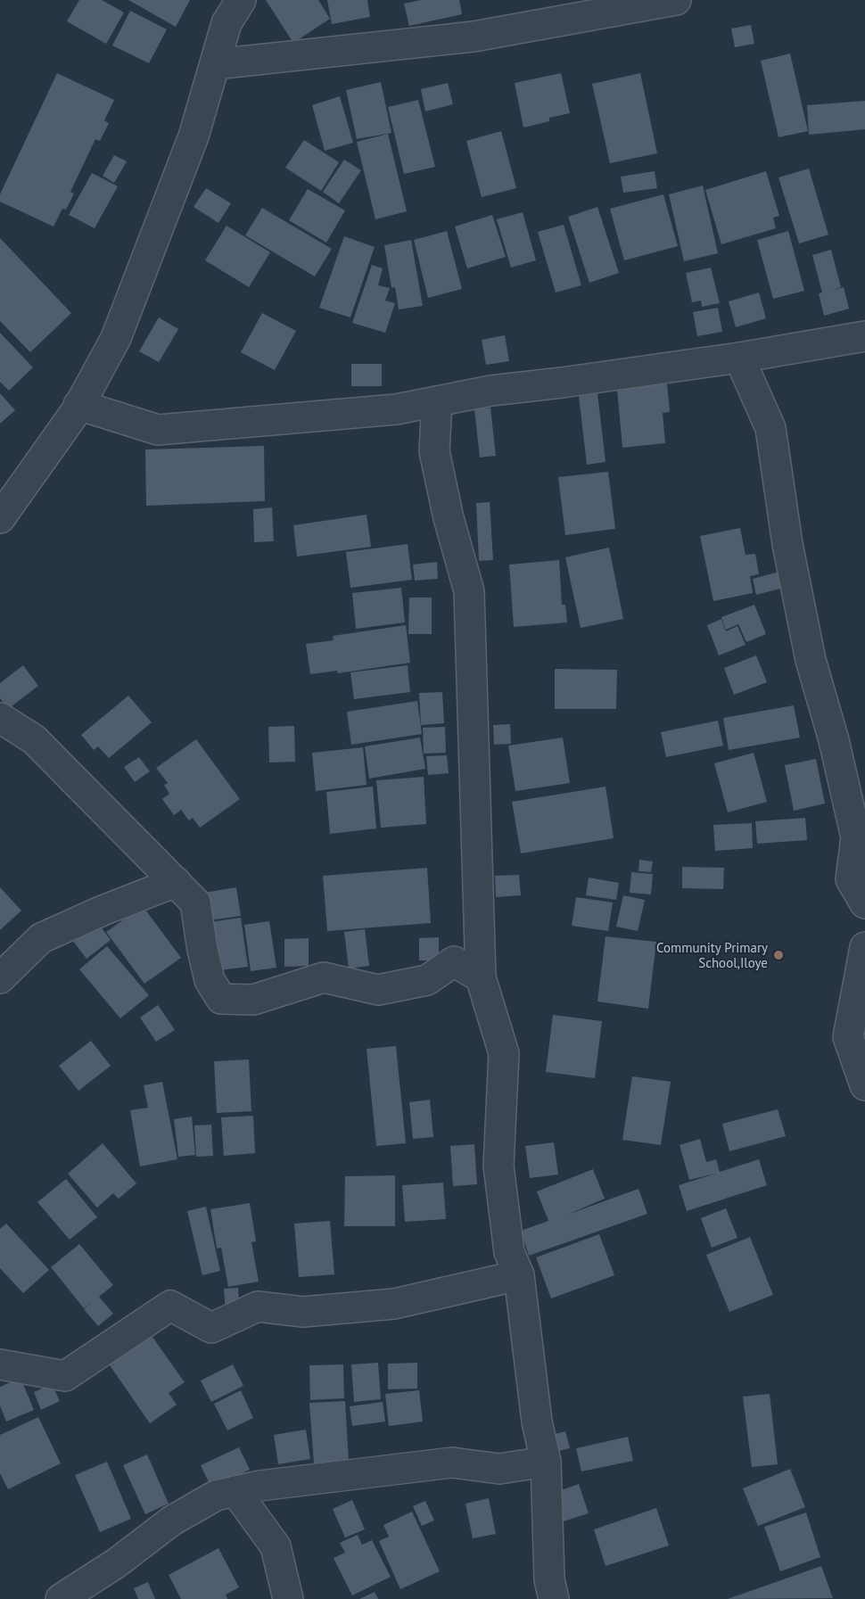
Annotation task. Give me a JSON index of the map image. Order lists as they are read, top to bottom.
{
  "places": ["Community Primary School,Iloye"]
}
